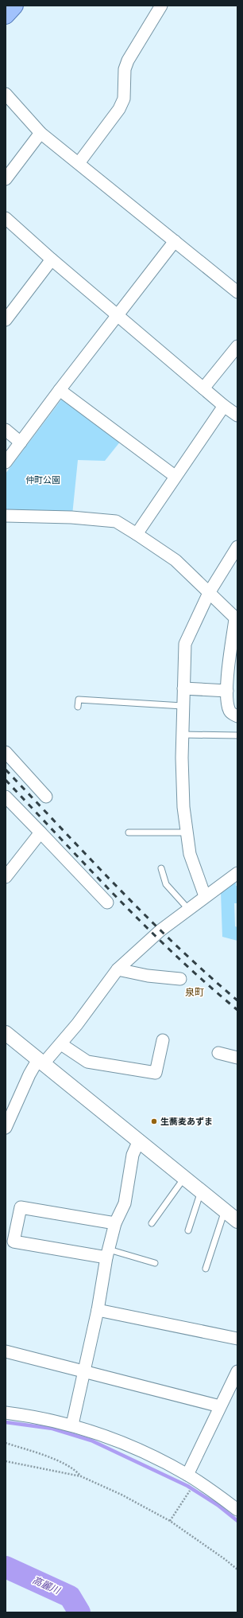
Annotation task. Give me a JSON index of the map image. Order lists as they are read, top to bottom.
{
  "districts": ["泉町"],
  "water": ["高麗川"],
  "parks": ["仲町公園"],
  "places": ["生蕎麦あずま"]
}
